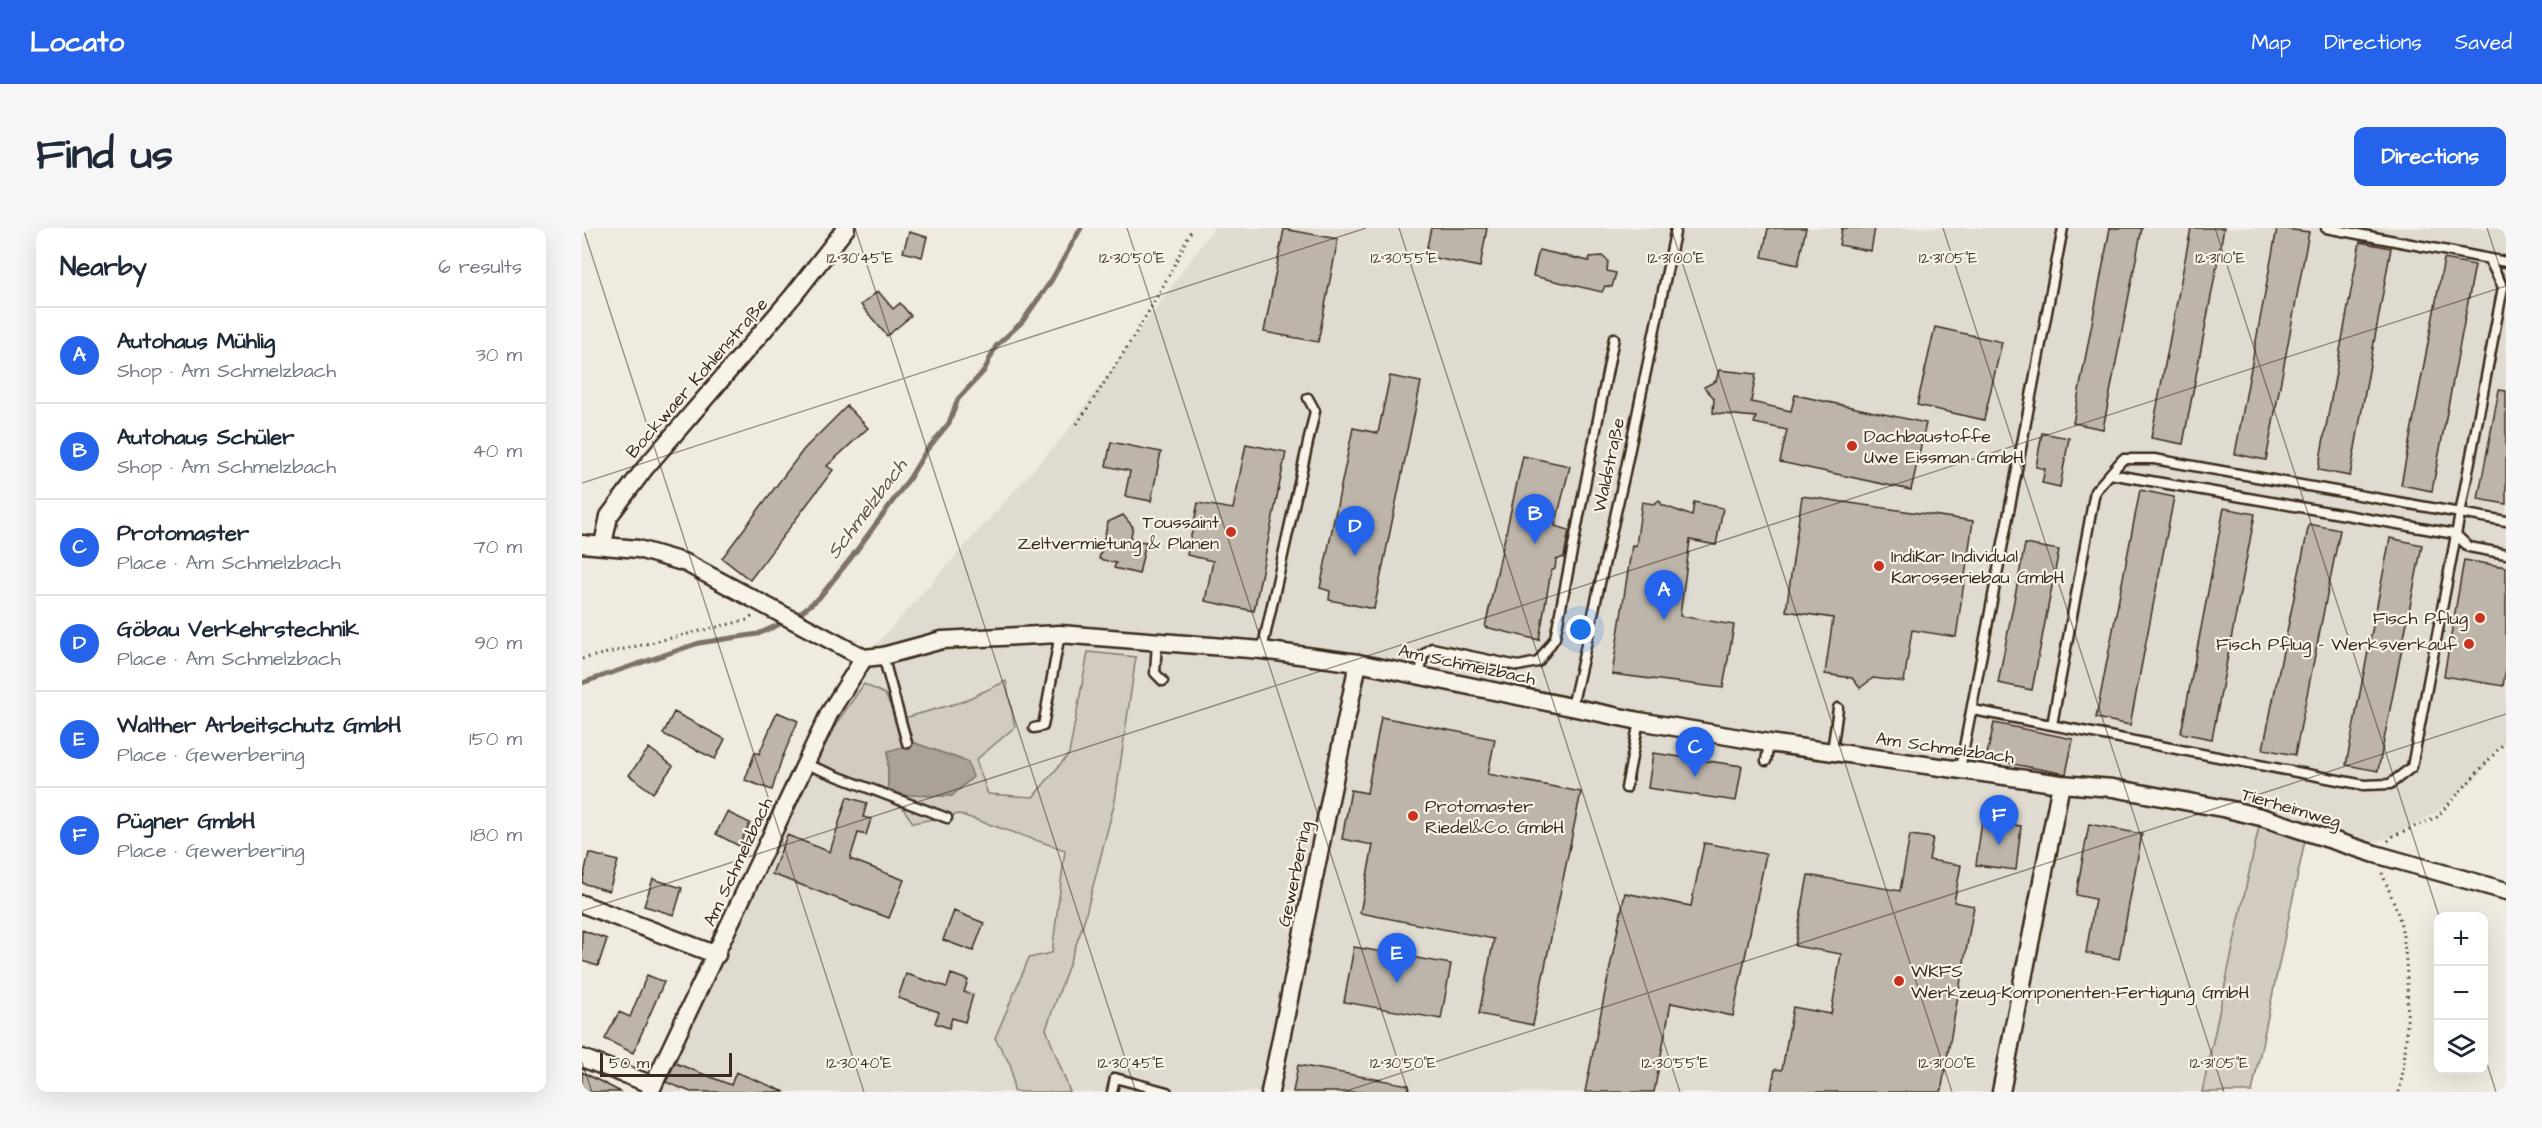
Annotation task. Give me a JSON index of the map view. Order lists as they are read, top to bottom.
{
  "streets": {
    "street": [
      "Bockwaer Kohlenstraße",
      "Am Schmelzbach",
      "Tierheimweg",
      "Gewerbering"
    ],
    "lane": ["Waldstraße"]
  },
  "crossings": [
    ["Waldstraße", "Am Schmelzbach"],
    ["Am Schmelzbach", "Tierheimweg"],
    ["Am Schmelzbach", "Gewerbering"]
  ],
  "water": ["Schmelzbach"],
  "places": [
    "Dachbaustoffe Uwe Eissman GmbH",
    "Toussaint Zeltvermietung & Planen",
    "IndiKar Individual Karosseriebau GmbH",
    "Fisch Pflug",
    "Fisch Pflug - Werksverkauf",
    "Protomaster Riedel&Co. GmbH",
    "WKFS Werkzeug-Komponenten-Fertigung GmbH"
  ],
  "scale_bar": "50 m",
  "page": {
    "header": "Locato",
    "nav": ["Map", "Directions", "Saved"],
    "title": "Find us",
    "buttons": "Directions",
    "heading": ["Nearby", "6 results"],
    "list": [
      {
        "mark": "A",
        "name": "Autohaus Mühlig",
        "note": "Shop · Am Schmelzbach",
        "value": "30 m"
      },
      {
        "mark": "B",
        "name": "Autohaus Schüler",
        "note": "Shop · Am Schmelzbach",
        "value": "40 m"
      },
      {
        "mark": "C",
        "name": "Protomaster",
        "note": "Place · Am Schmelzbach",
        "value": "70 m"
      },
      {
        "mark": "D",
        "name": "Göbau Verkehrstechnik",
        "note": "Place · Am Schmelzbach",
        "value": "90 m"
      },
      {
        "mark": "E",
        "name": "Walther Arbeitschutz GmbH",
        "note": "Place · Gewerbering",
        "value": "150 m"
      },
      {
        "mark": "F",
        "name": "Pügner GmbH",
        "note": "Place · Gewerbering",
        "value": "180 m"
      }
    ],
    "pins": [
      "B",
      "D",
      "A",
      "C",
      "F",
      "E"
    ],
    "map_buttons": ["+", "−"],
    "scale": "50 m"
  },
  "coordinates": [
    "12°30'45\"E",
    "12°30'50\"E",
    "12°30'55\"E",
    "12°31'00\"E",
    "12°31'05\"E",
    "12°31'10\"E",
    "12°30'40\"E"
  ]
}
